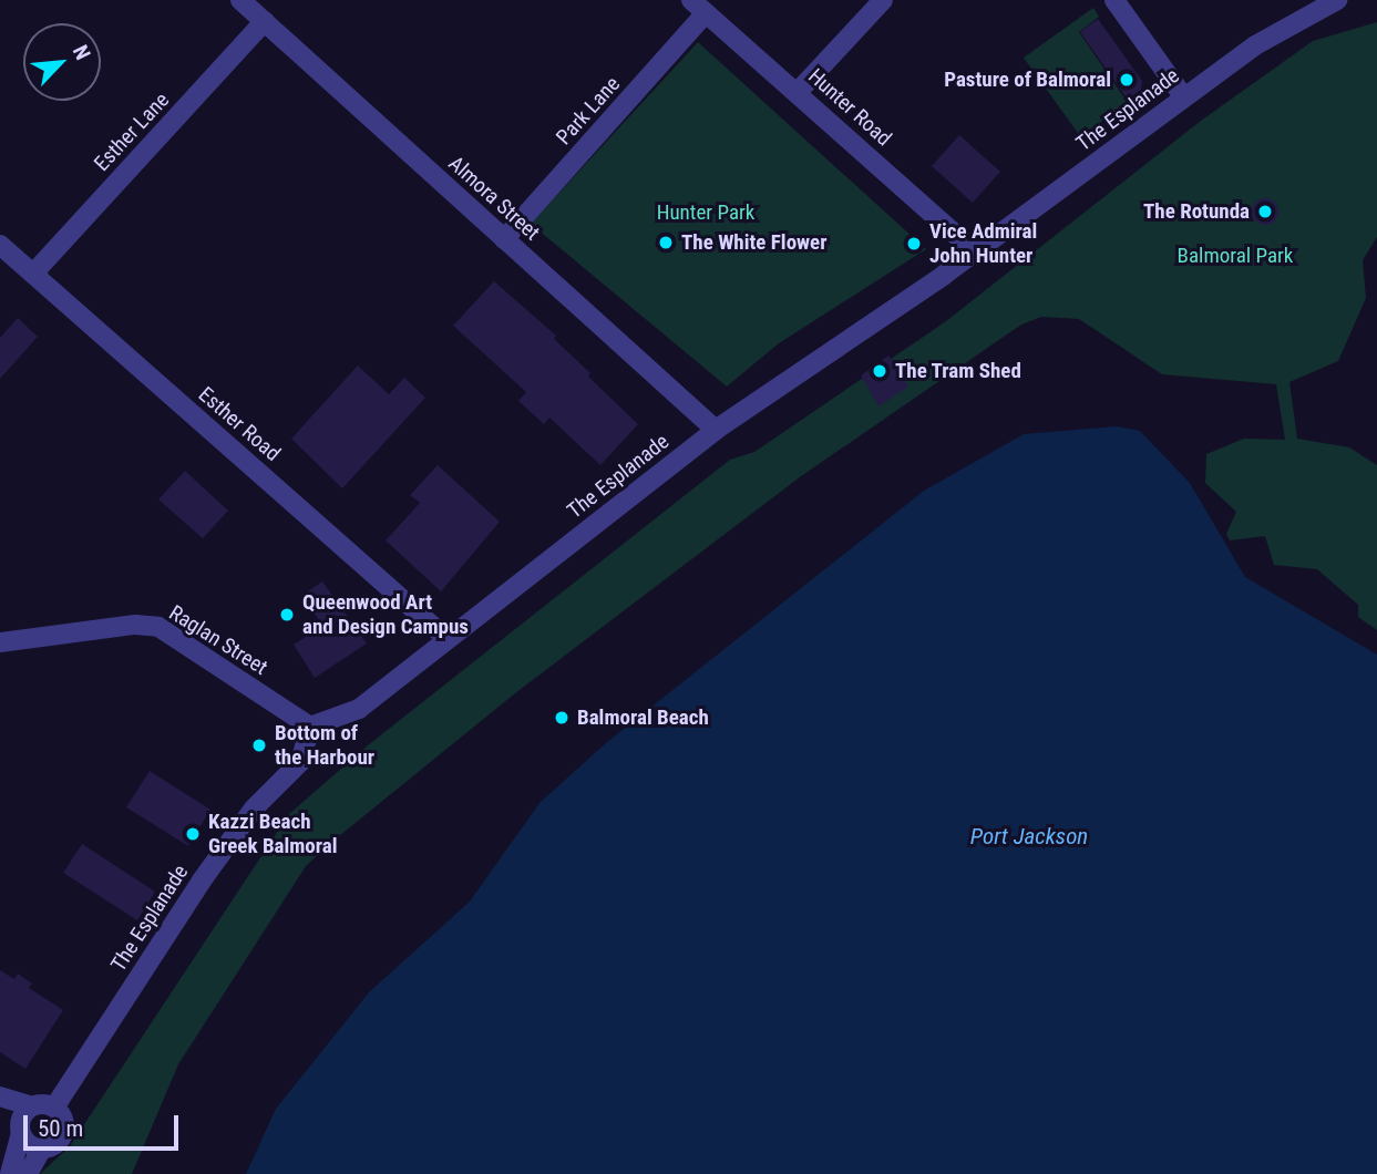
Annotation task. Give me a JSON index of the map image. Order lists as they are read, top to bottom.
{
  "streets": {
    "street": [
      "Hunter Road",
      "The Esplanade",
      "Park Lane",
      "Esther Lane",
      "Almora Street",
      "Esther Road",
      "Raglan Street"
    ]
  },
  "crossings": [
    ["Hunter Road", "The Esplanade"],
    ["Hunter Road", "Park Lane"],
    ["The Esplanade", "Almora Street"],
    ["The Esplanade", "Esther Road"],
    ["The Esplanade", "Raglan Street"],
    ["Park Lane", "Almora Street"],
    ["Esther Lane", "Almora Street"],
    ["Esther Lane", "Esther Road"]
  ],
  "water": ["Port Jackson"],
  "parks": ["Hunter Park", "Balmoral Park"],
  "places": [
    "Pasture of Balmoral",
    "The Rotunda",
    "The White Flower",
    "Vice Admiral John Hunter",
    "The Tram Shed",
    "Queenwood Art and Design Campus",
    "Balmoral Beach",
    "Bottom of the Harbour",
    "Kazzi Beach Greek Balmoral"
  ],
  "scale_bar": "50 m",
  "north": "top right"
}
